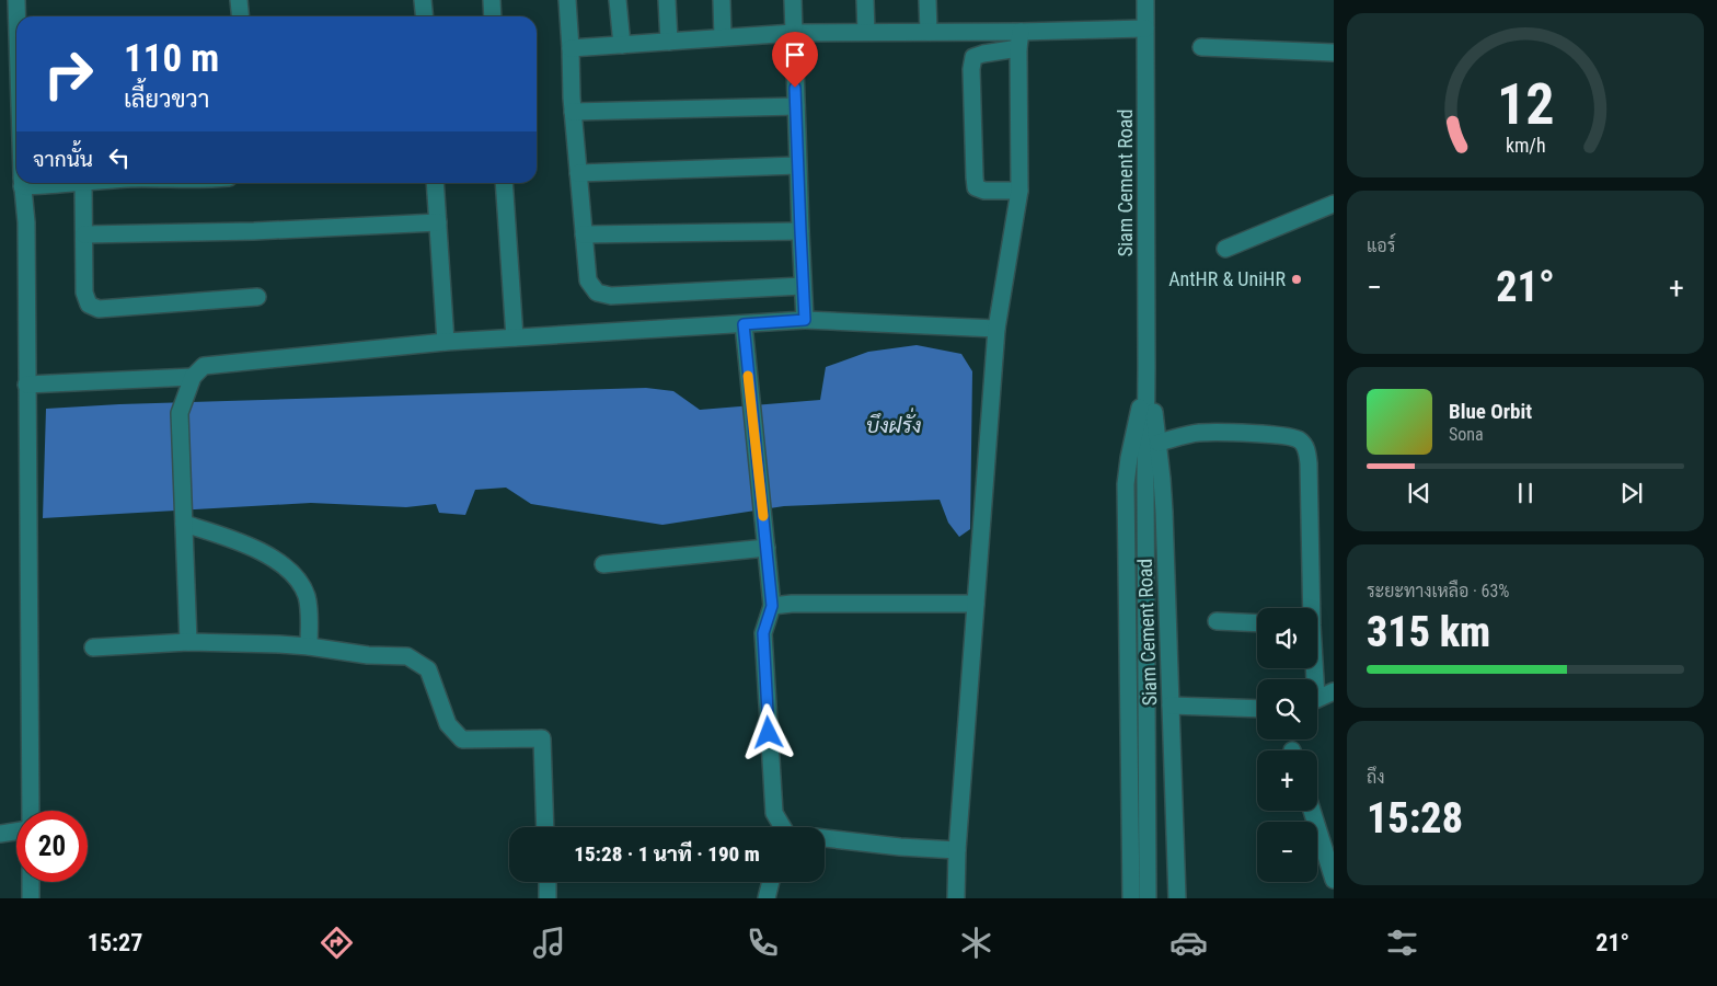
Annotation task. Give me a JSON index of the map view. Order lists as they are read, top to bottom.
{
  "streets": {
    "street": ["Siam Cement Road"]
  },
  "water": ["บึงฝรั่ง"],
  "places": ["AntHR & UniHR"],
  "page": {
    "turn": ["110 m", "เลี้ยวขวา"],
    "then": "จากนั้น",
    "tile": [
      "แอร์",
      ["ระยะทางเหลือ · 63%", "315 km"],
      ["ถึง", "15:28"]
    ],
    "heat": ["−", "21°", "+"],
    "song": ["Blue Orbit", "Sona"],
    "map_buttons": ["+", "−"],
    "limit": "20",
    "trip": "15:28 · 1 นาที · 190 m",
    "tabs": ["15:27", "21°"],
    "gauge": ["12", "km/h"]
  }
}
